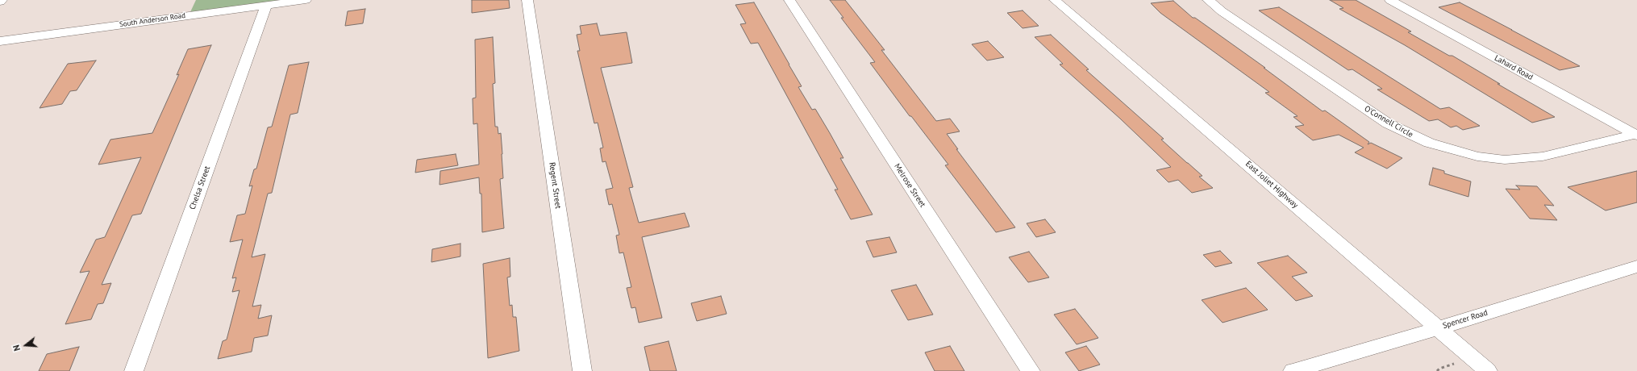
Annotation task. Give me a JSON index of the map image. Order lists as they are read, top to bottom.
{
  "streets": {
    "street": [
      "South Anderson Road",
      "Lahard Road",
      "O'Connell Circle",
      "East Joliet Highway",
      "Regent Street",
      "Melrose Street",
      "Chelsa Street",
      "Spencer Road"
    ]
  },
  "crossings": [
    ["South Anderson Road", "Chelsa Street"],
    ["Lahard Road", "O'Connell Circle"],
    ["East Joliet Highway", "Spencer Road"]
  ],
  "north": "left"
}
